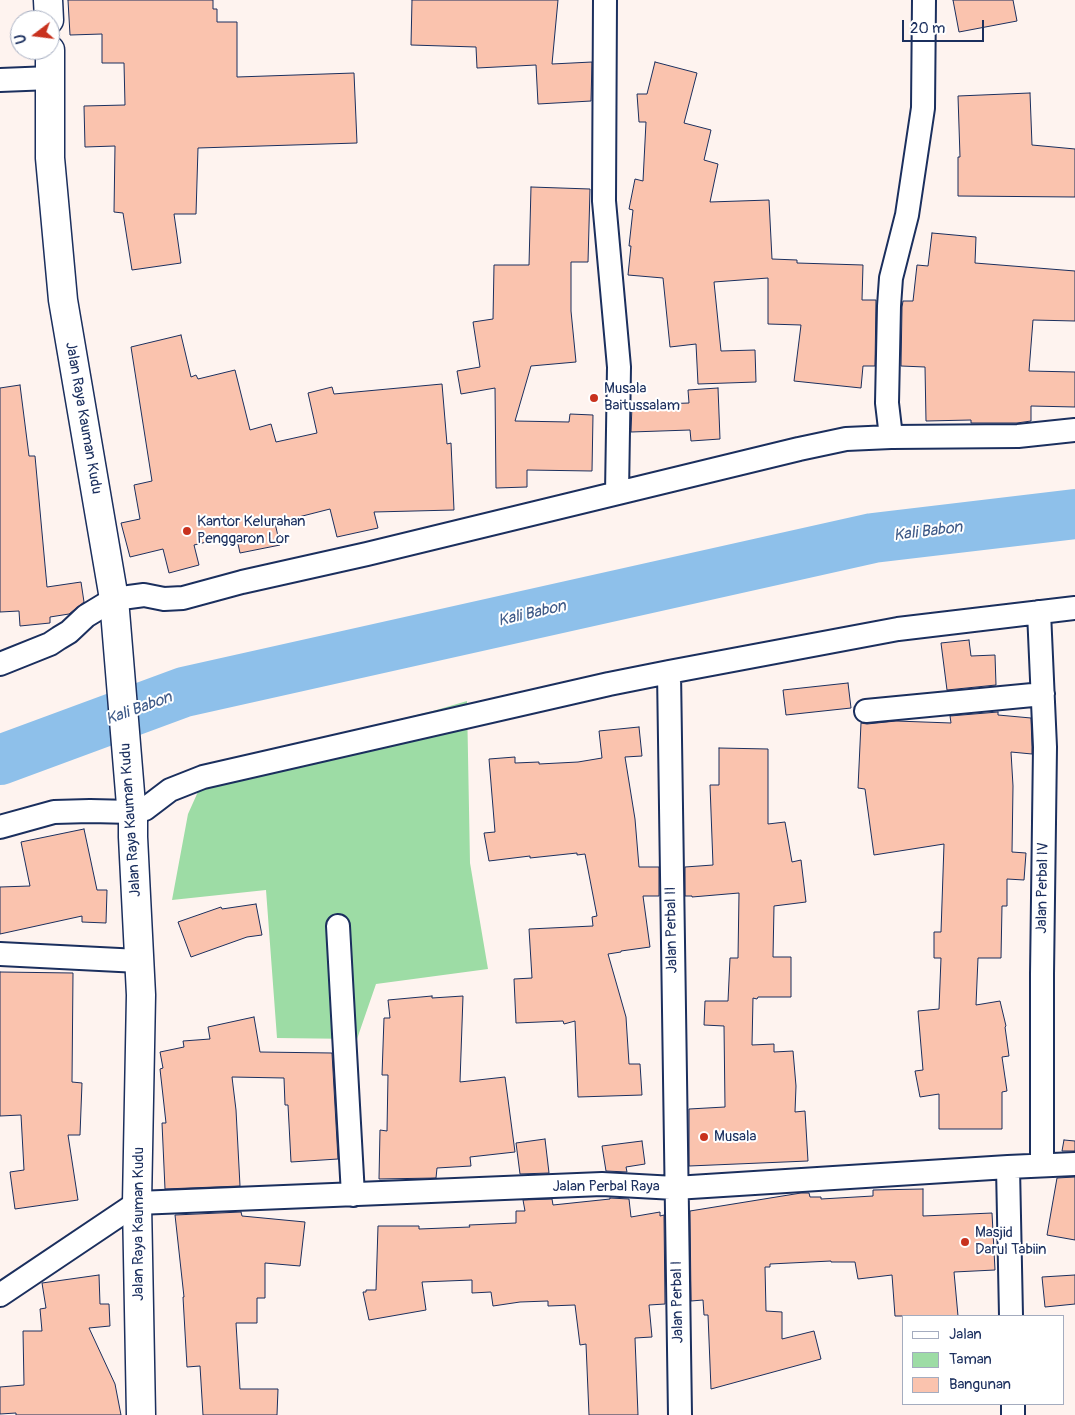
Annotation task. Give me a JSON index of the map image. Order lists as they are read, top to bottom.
{
  "streets": {
    "street": [
      "Jalan Raya Kauman Kudu",
      "Jalan Perbal IV",
      "Jalan Perbal II",
      "Jalan Perbal Raya",
      "Jalan Perbal I"
    ]
  },
  "crossings": [
    ["Jalan Raya Kauman Kudu", "Jalan Perbal Raya"],
    ["Jalan Perbal IV", "Jalan Perbal Raya"],
    ["Jalan Perbal II", "Jalan Perbal Raya"],
    ["Jalan Perbal II", "Jalan Perbal I"],
    ["Jalan Perbal Raya", "Jalan Perbal I"]
  ],
  "water": ["Kali Babon"],
  "places": [
    "Musala Baitussalam",
    "Kantor Kelurahan Penggaron Lor",
    "Musala",
    "Masjid Darul Tabiin"
  ],
  "legend": ["Jalan", "Taman", "Bangunan"],
  "scale_bar": "20 m",
  "north": "left"
}
